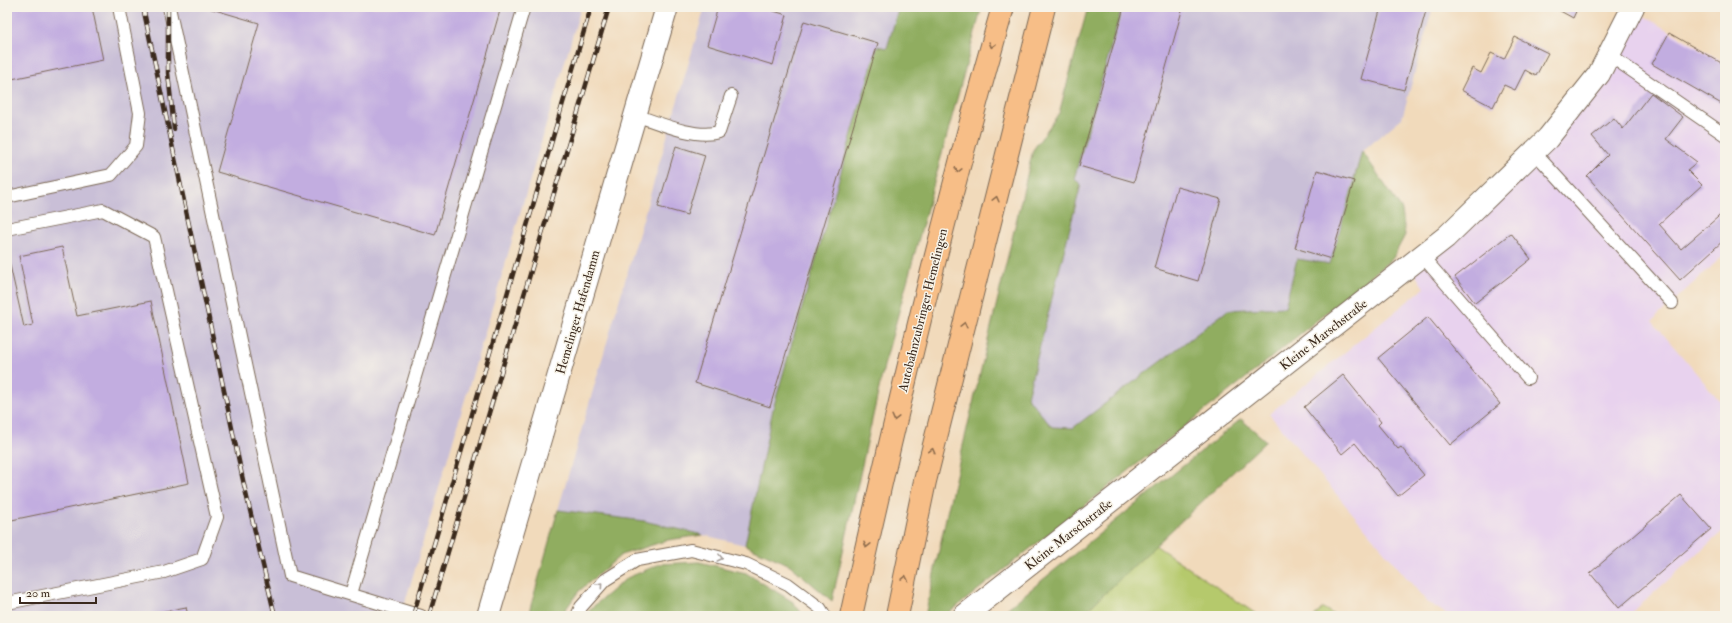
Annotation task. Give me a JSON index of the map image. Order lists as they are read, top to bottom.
{
  "streets": {
    "highway": ["Autobahnzubringer Hemelingen"],
    "street": ["Hemelinger Hafendamm", "Kleine Marschstraße"]
  },
  "scale_bar": "20 m"
}
